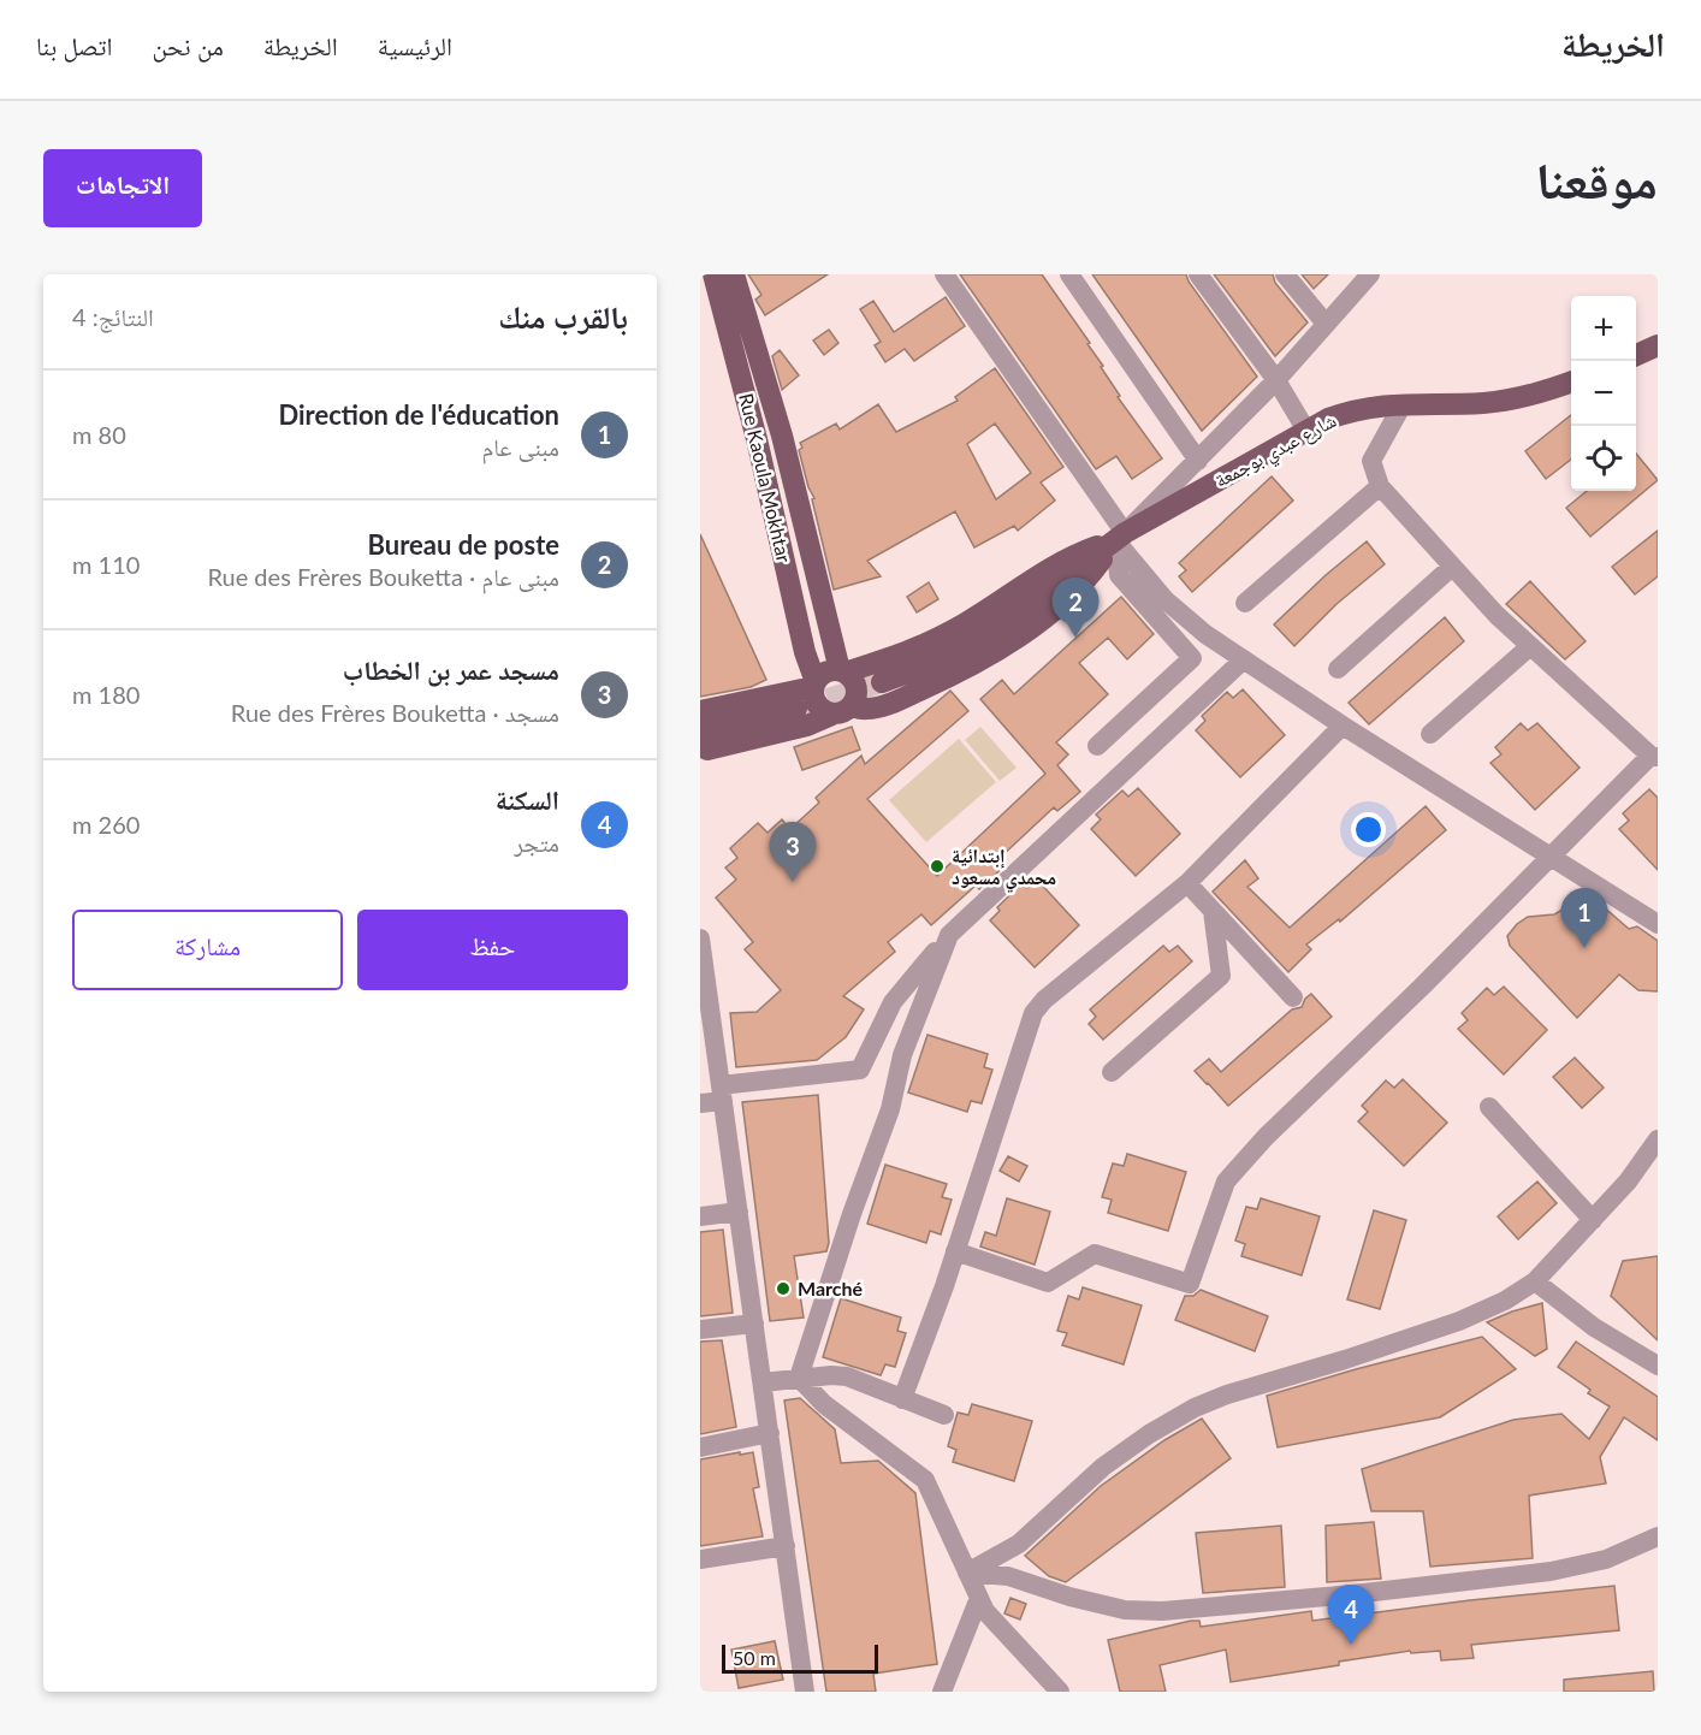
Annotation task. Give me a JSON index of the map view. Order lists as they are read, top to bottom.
{
  "streets": {
    "main road": ["شارع عبدي بوجمعة", "Rue Kaoula Mokhtar"]
  },
  "places": ["إبتدائية محمدي مسعود", "Marché"],
  "scale_bar": "50 m",
  "page": {
    "header": "الخريطة",
    "nav": [
      "الرئيسية",
      "الخريطة",
      "من نحن",
      "اتصل بنا"
    ],
    "title": "موقعنا",
    "buttons": [
      "الاتجاهات",
      ["حفظ", "مشاركة"]
    ],
    "heading": ["بالقرب منك", "النتائج: 4"],
    "map_buttons": ["+", "−"],
    "list": [
      {
        "mark": "1",
        "name": "Direction de l'éducation",
        "note": "مبنى عام",
        "value": "80 m"
      },
      {
        "mark": "2",
        "name": "Bureau de poste",
        "note": "مبنى عام · Rue des Frères Bouketta",
        "value": "110 m"
      },
      {
        "mark": "3",
        "name": "مسجد عمر بن الخطاب",
        "note": "مسجد · Rue des Frères Bouketta",
        "value": "180 m"
      },
      {
        "mark": "4",
        "name": "السكنة",
        "note": "متجر",
        "value": "260 m"
      }
    ],
    "pins": [
      "2",
      "3",
      "1",
      "4"
    ],
    "scale": "50 m"
  }
}
